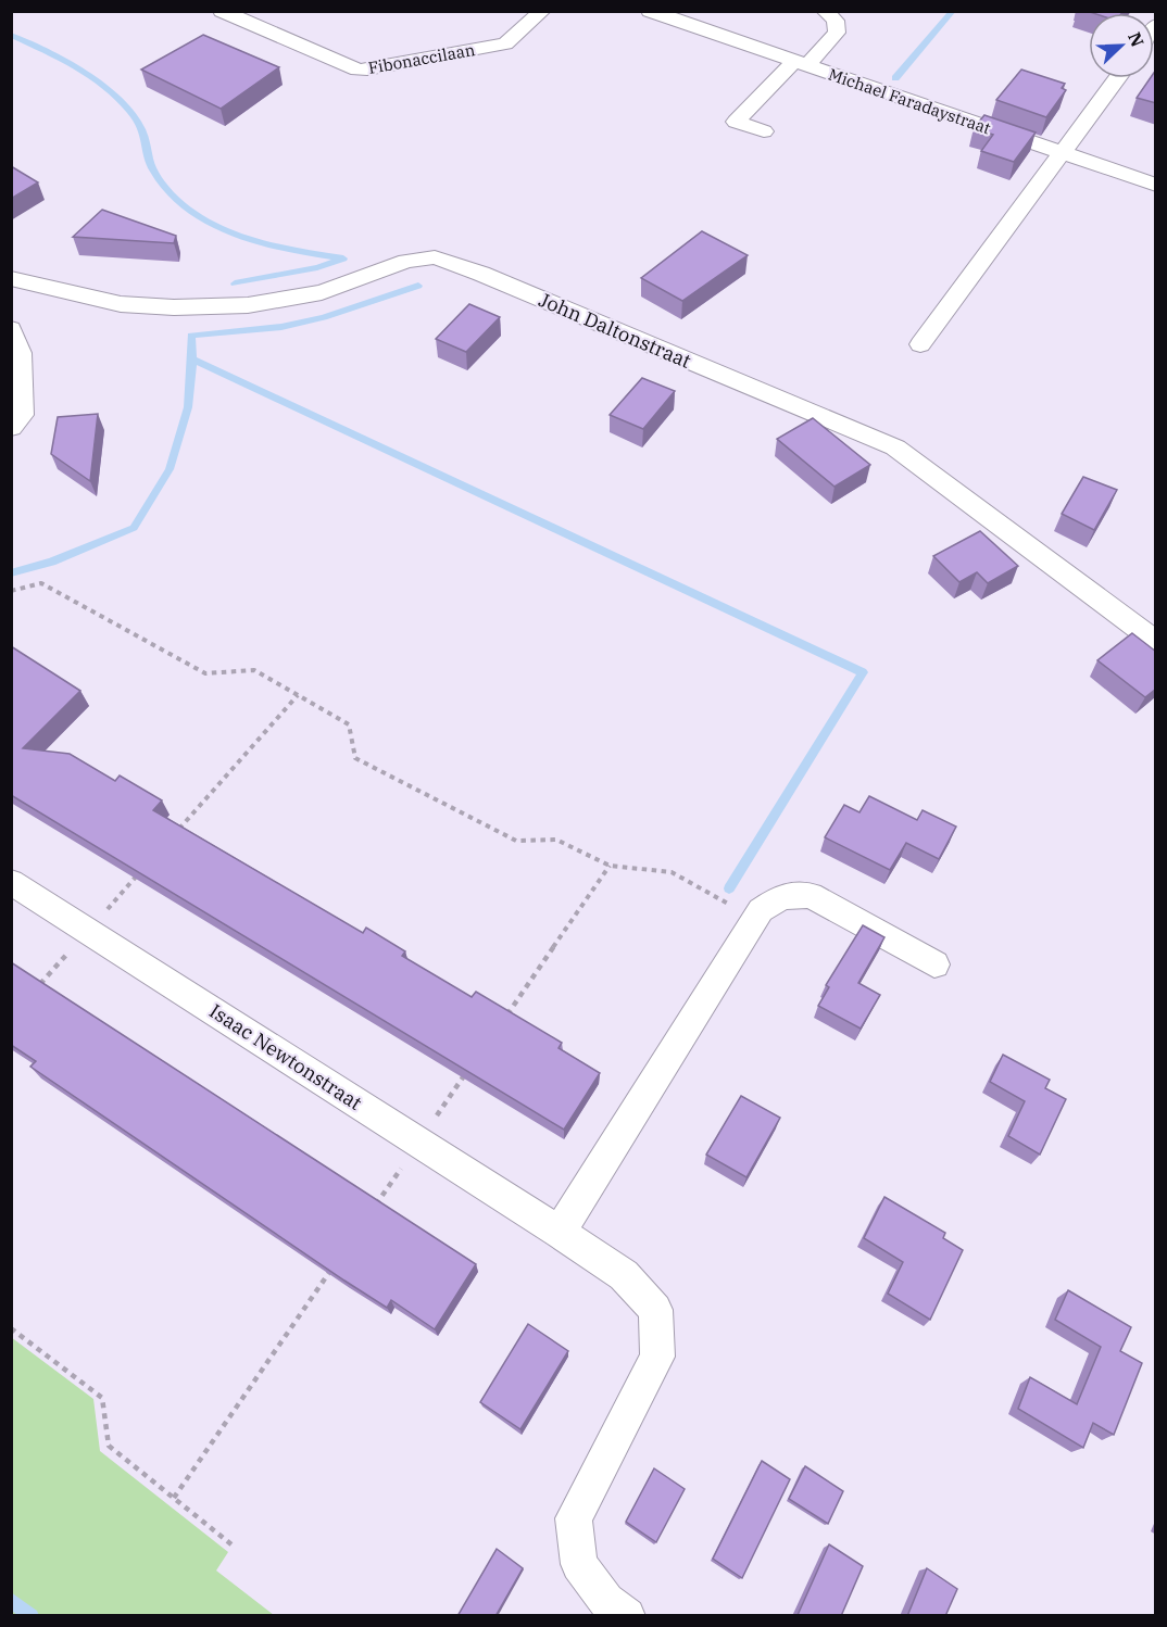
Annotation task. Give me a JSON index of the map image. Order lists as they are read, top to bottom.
{
  "streets": {
    "street": [
      "Fibonaccilaan",
      "Michael Faradaystraat",
      "John Daltonstraat",
      "Isaac Newtonstraat"
    ]
  },
  "north": "top right"
}
